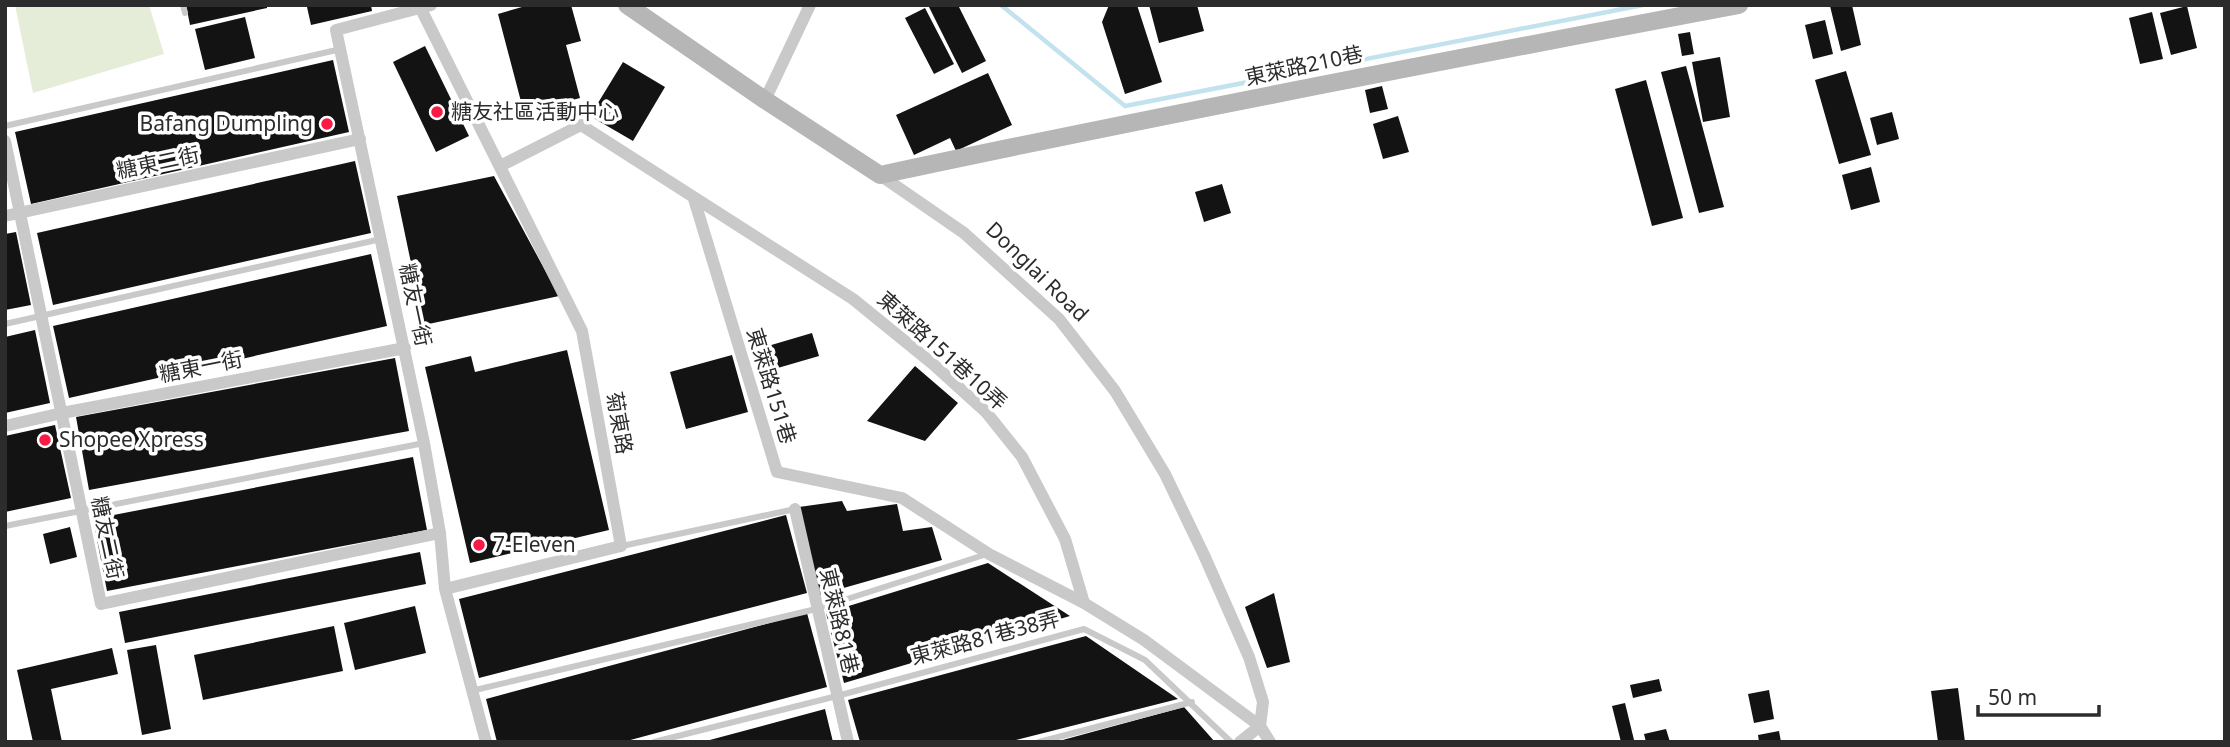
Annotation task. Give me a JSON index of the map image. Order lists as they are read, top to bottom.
{
  "streets": {
    "street": [
      "東萊路210巷",
      "糖東二街",
      "Donglai Road",
      "糖友一街",
      "東萊路151巷10弄",
      "糖東一街",
      "東萊路151巷",
      "菊東路",
      "糖友二街",
      "東萊路81巷"
    ],
    "lane": ["東萊路81巷38弄"]
  },
  "crossings": [
    ["東萊路210巷", "Donglai Road"],
    ["糖東二街", "糖友一街"],
    ["糖東二街", "糖友二街"],
    ["Donglai Road", "東萊路151巷"],
    ["糖友一街", "糖東一街"],
    ["糖友一街", "菊東路"],
    ["糖友一街", "糖友二街"],
    ["東萊路151巷10弄", "東萊路151巷"],
    ["糖東一街", "糖友二街"],
    ["東萊路81巷", "東萊路81巷38弄"]
  ],
  "places": [
    "糖友社區活動中心",
    "Bafang Dumpling",
    "Shopee Xpress",
    "7-Eleven"
  ],
  "scale_bar": "50 m"
}
